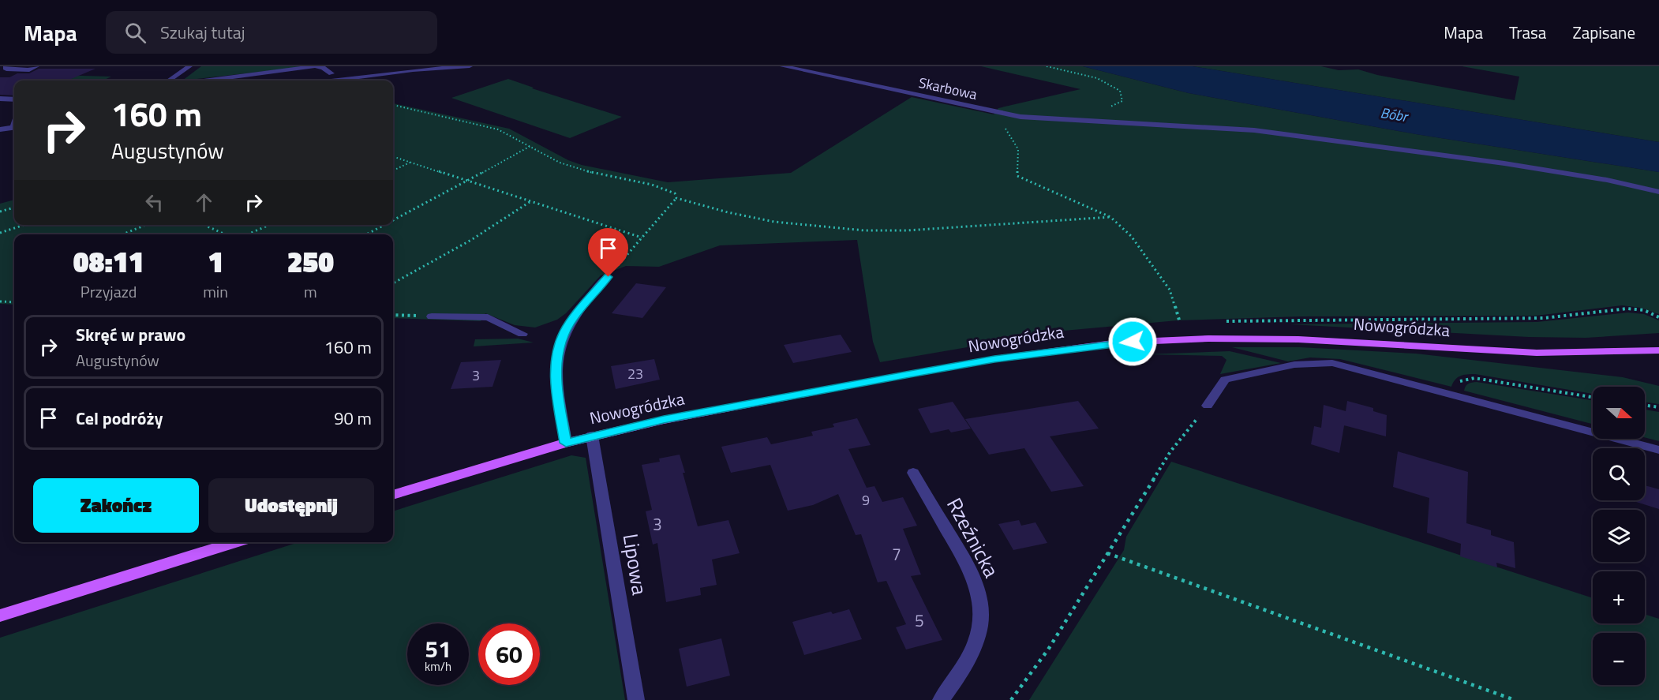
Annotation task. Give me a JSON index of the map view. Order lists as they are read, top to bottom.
{
  "streets": {
    "main road": ["Nowogródzka"],
    "street": ["Skarbowa", "Rzeźnicka", "Lipowa"]
  },
  "crossings": [
    ["Nowogródzka", "Lipowa"]
  ],
  "water": ["Bóbr"],
  "house_numbers": [
    "23",
    "3",
    "9",
    "3",
    "7",
    "5"
  ],
  "north": "right",
  "page": {
    "header": "Mapa",
    "search": "Szukaj tutaj",
    "nav": ["Mapa", "Trasa", "Zapisane"],
    "turn": ["160 m", "Augustynów"],
    "eta": [
      "08:11",
      "Przyjazd",
      "1",
      "min",
      "250",
      "m"
    ],
    "list": [
      {
        "name": "Skręć w prawo",
        "note": "Augustynów",
        "value": "160 m"
      },
      {
        "name": "Cel podróży",
        "value": "90 m"
      }
    ],
    "map_buttons": ["+", "−"],
    "buttons": ["Zakończ", "Udostępnij"],
    "speed": "51 km/h",
    "limit": "60"
  }
}
